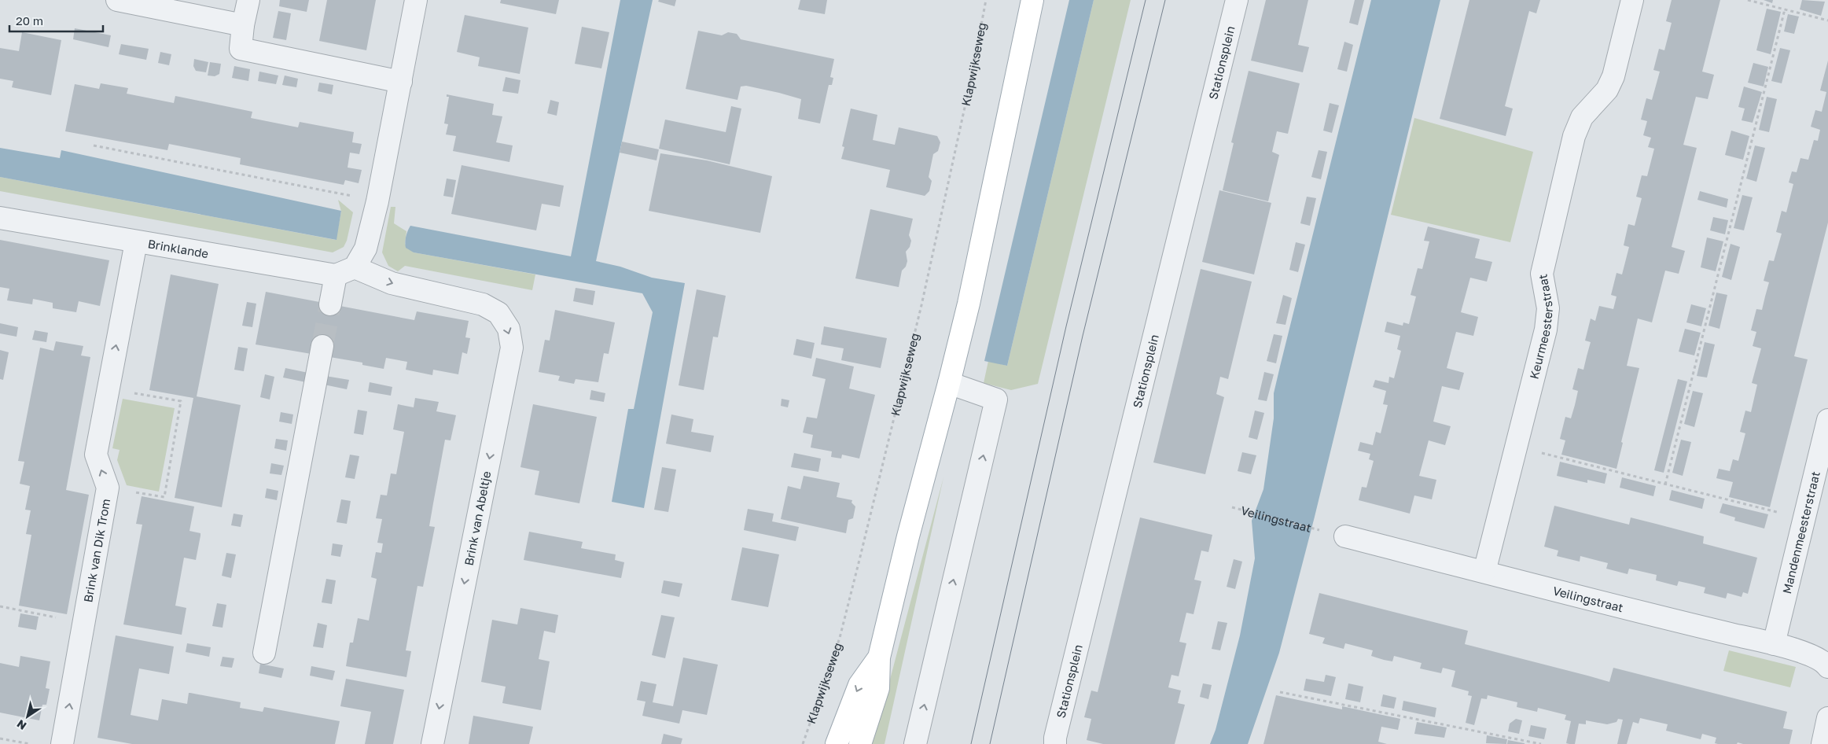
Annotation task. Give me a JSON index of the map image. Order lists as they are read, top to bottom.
{
  "streets": {
    "street": [
      "Stationsplein",
      "Brinklande",
      "Keurmeesterstraat",
      "Brink van Abeltje",
      "Veilingstraat",
      "Mandenmeesterstraat",
      "Brink van Dik Trom"
    ],
    "path": ["Klapwijkseweg"]
  },
  "crossings": [
    ["Brinklande", "Brink van Abeltje"],
    ["Brinklande", "Brink van Dik Trom"],
    ["Keurmeesterstraat", "Veilingstraat"],
    ["Veilingstraat", "Mandenmeesterstraat"]
  ],
  "one_way": ["Brink van Dik Trom"],
  "scale_bar": "20 m",
  "north": "bottom left"
}
